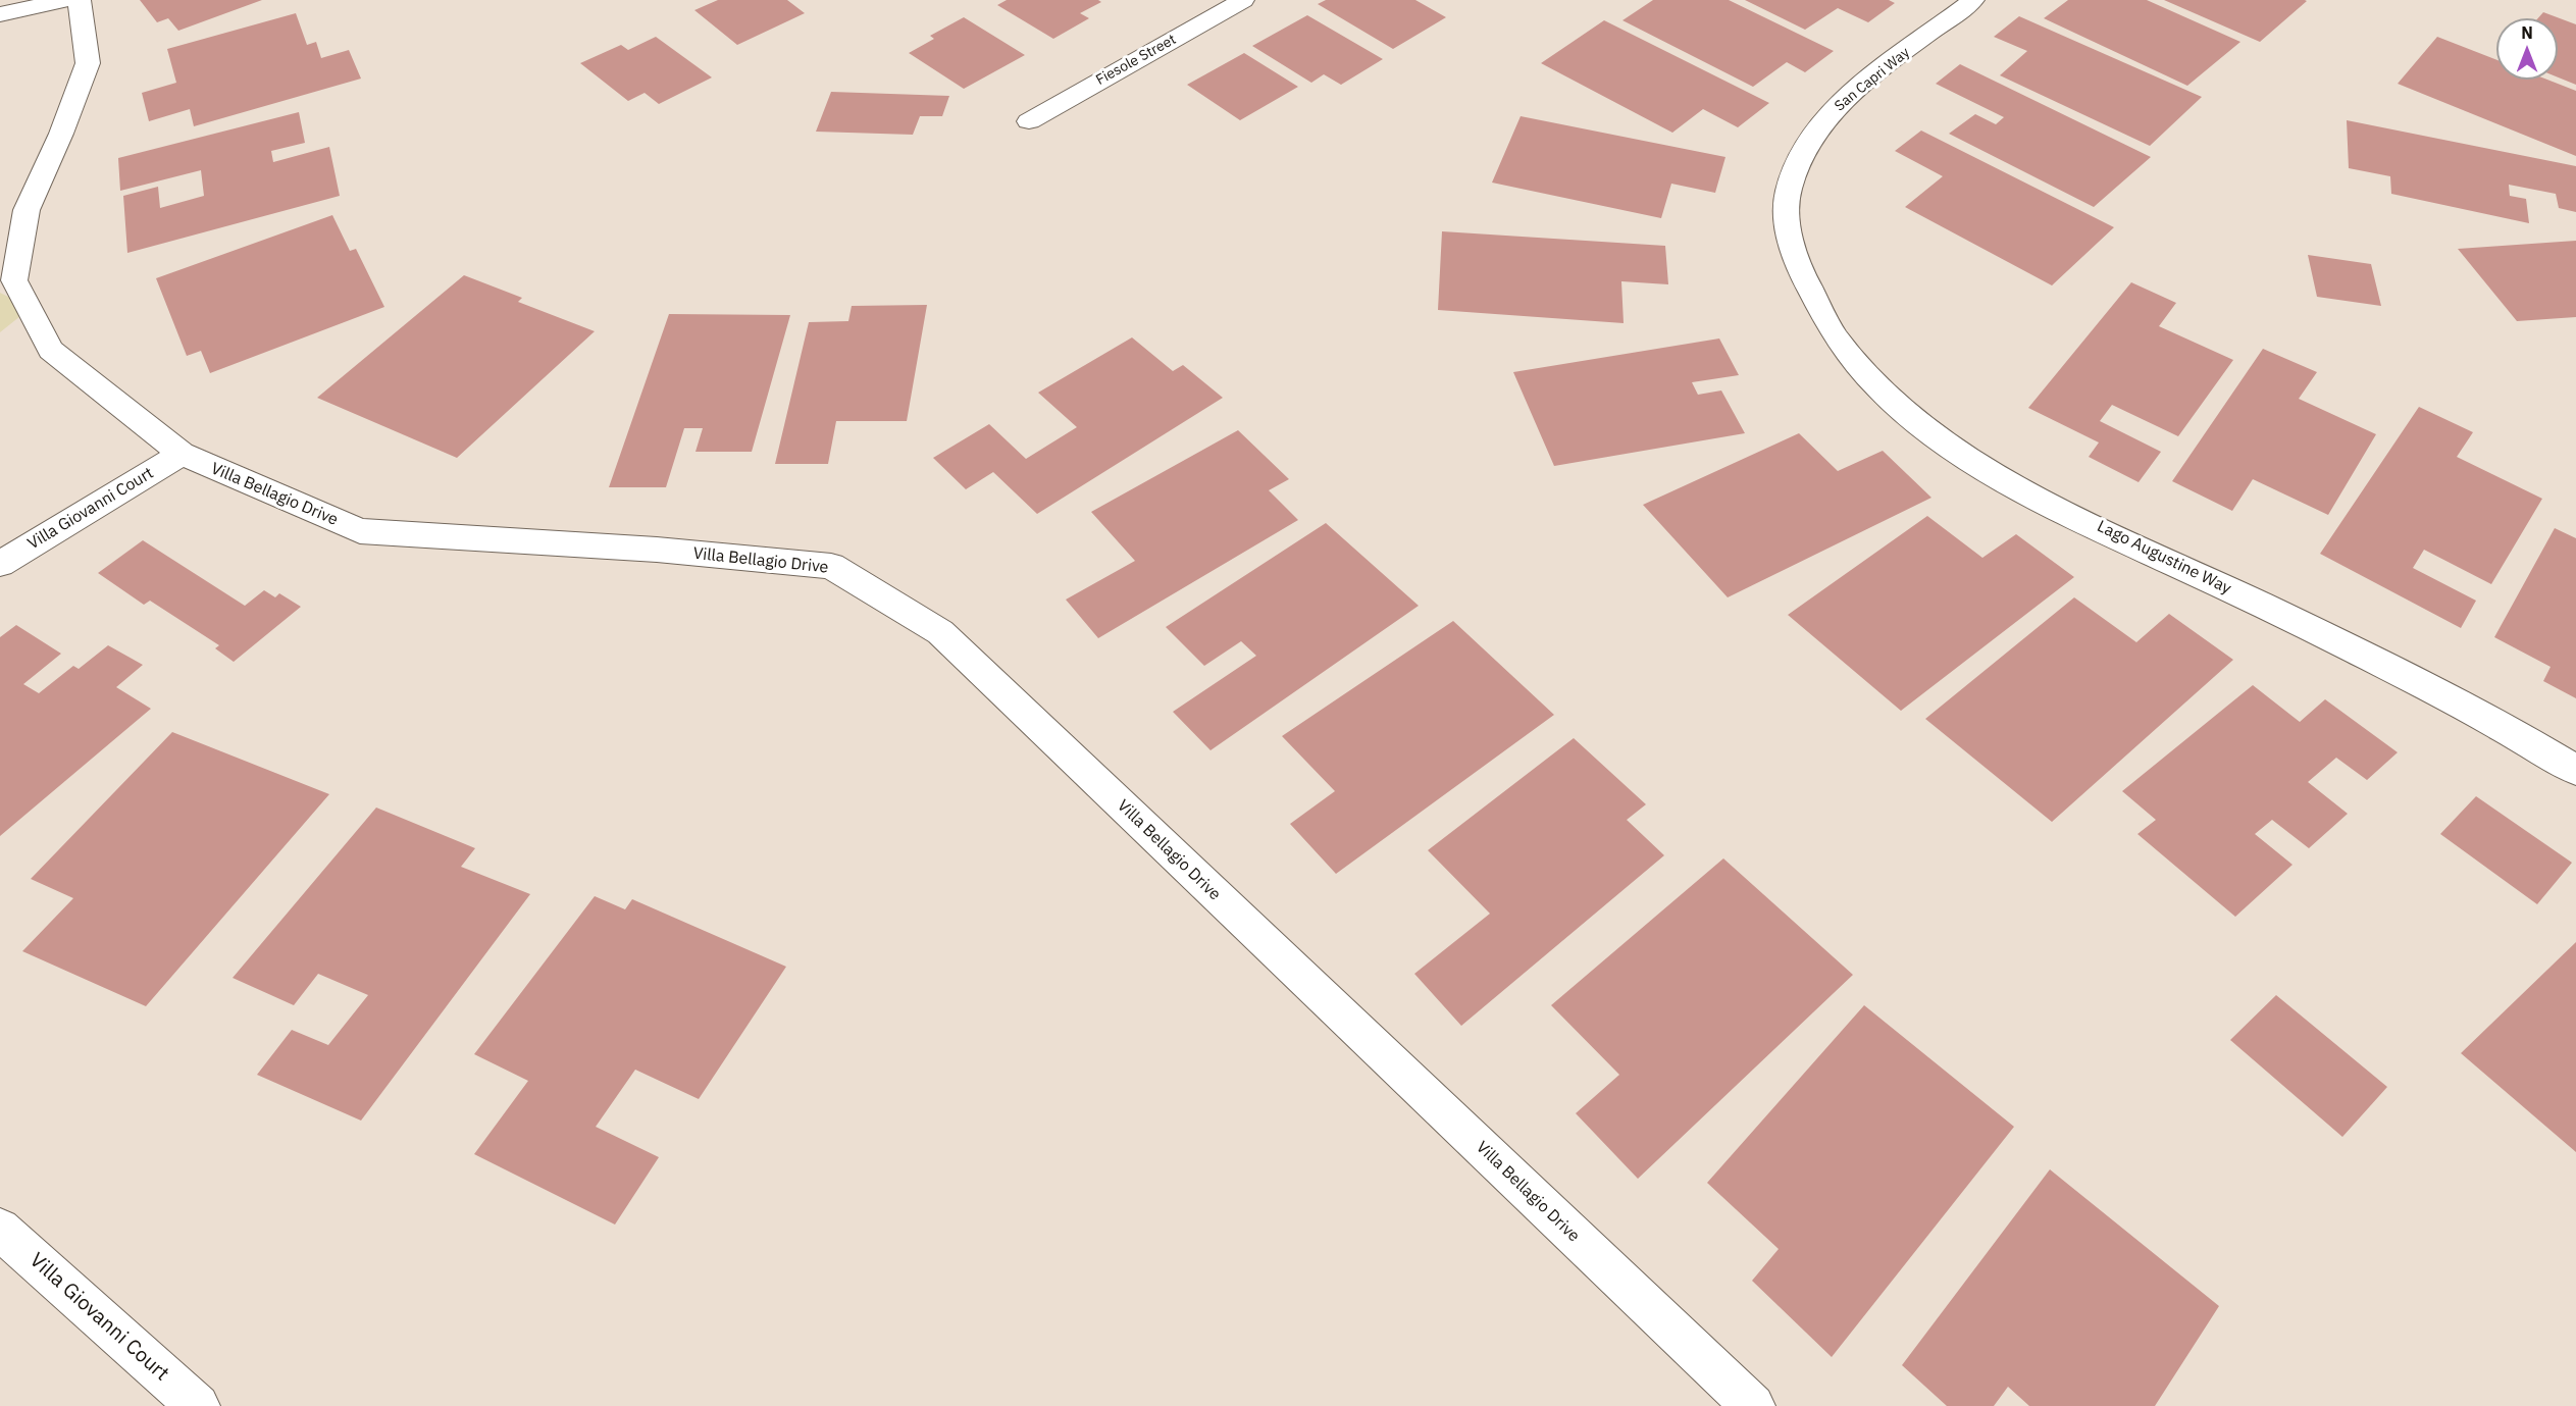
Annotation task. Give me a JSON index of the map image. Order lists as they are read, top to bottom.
{
  "streets": {
    "street": [
      "Fiesole Street",
      "San Capri Way",
      "Villa Bellagio Drive",
      "Villa Giovanni Court",
      "Lago Augustine Way"
    ]
  },
  "crossings": [
    ["San Capri Way", "Lago Augustine Way"],
    ["Villa Bellagio Drive", "Villa Giovanni Court"]
  ],
  "north": "top"
}
